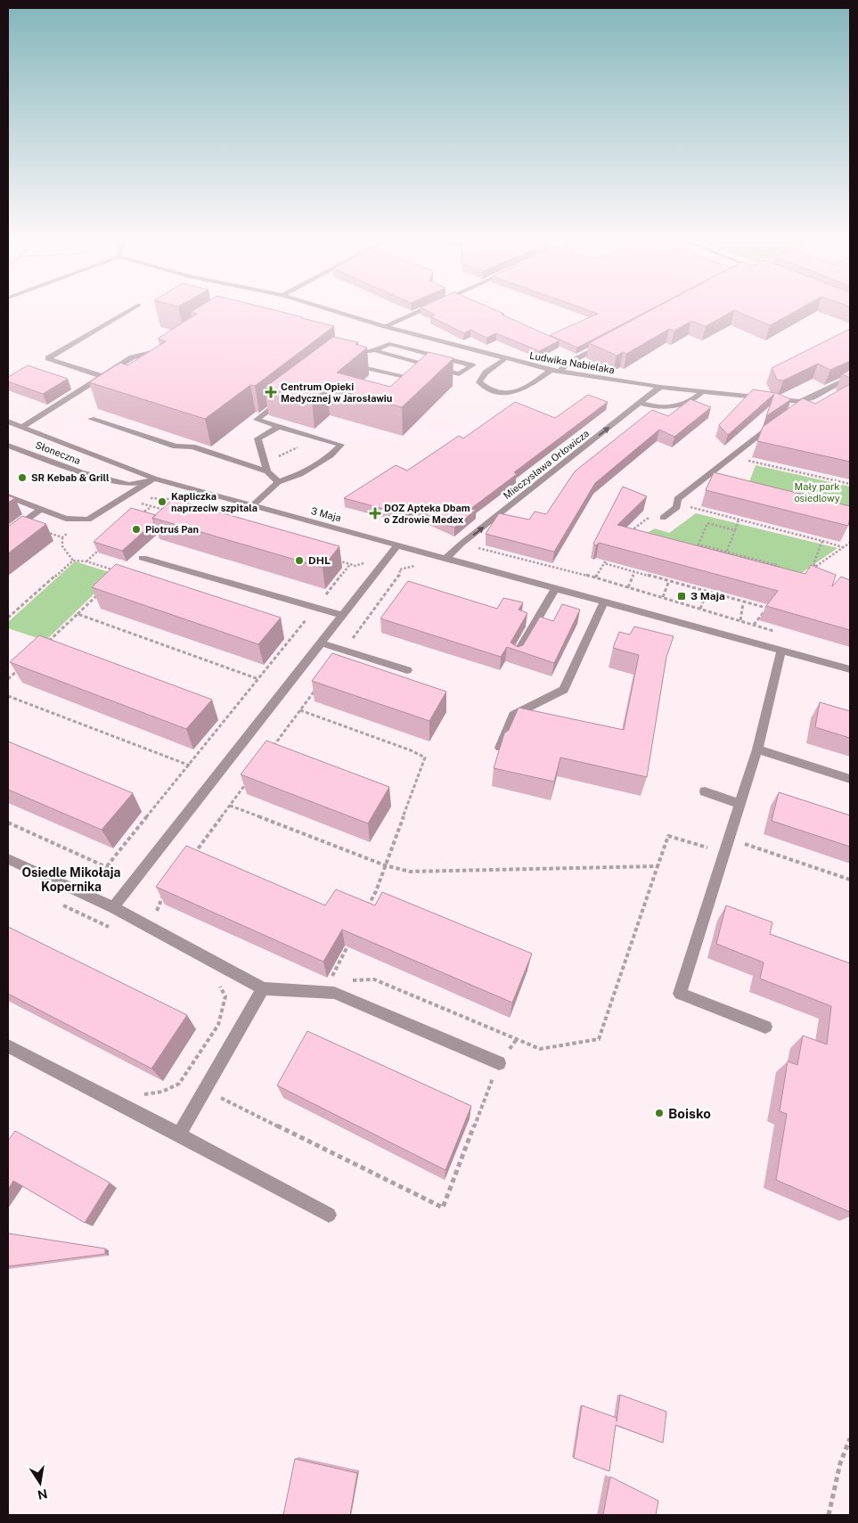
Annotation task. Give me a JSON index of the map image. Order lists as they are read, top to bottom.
{
  "streets": {
    "street": [
      "Ludwika Nabielaka",
      "Słoneczna",
      "Mieczysława Orłowicza",
      "3 Maja"
    ]
  },
  "crossings": [
    ["Ludwika Nabielaka", "Mieczysława Orłowicza"],
    ["Słoneczna", "3 Maja"],
    ["Mieczysława Orłowicza", "3 Maja"]
  ],
  "districts": ["Osiedle Mikołaja Kopernika"],
  "parks": ["Mały park osiedlowy"],
  "places": {
    "health": ["Centrum Opieki Medycznej w Jarosławiu", "DOZ Apteka Dbam o Zdrowie Medex"],
    "other": [
      "SR Kebab & Grill",
      "Kapliczka naprzeciw szpitala",
      "Piotruś Pan",
      "DHL",
      "Boisko"
    ],
    "transit": ["3 Maja"]
  },
  "north": "bottom"
}
